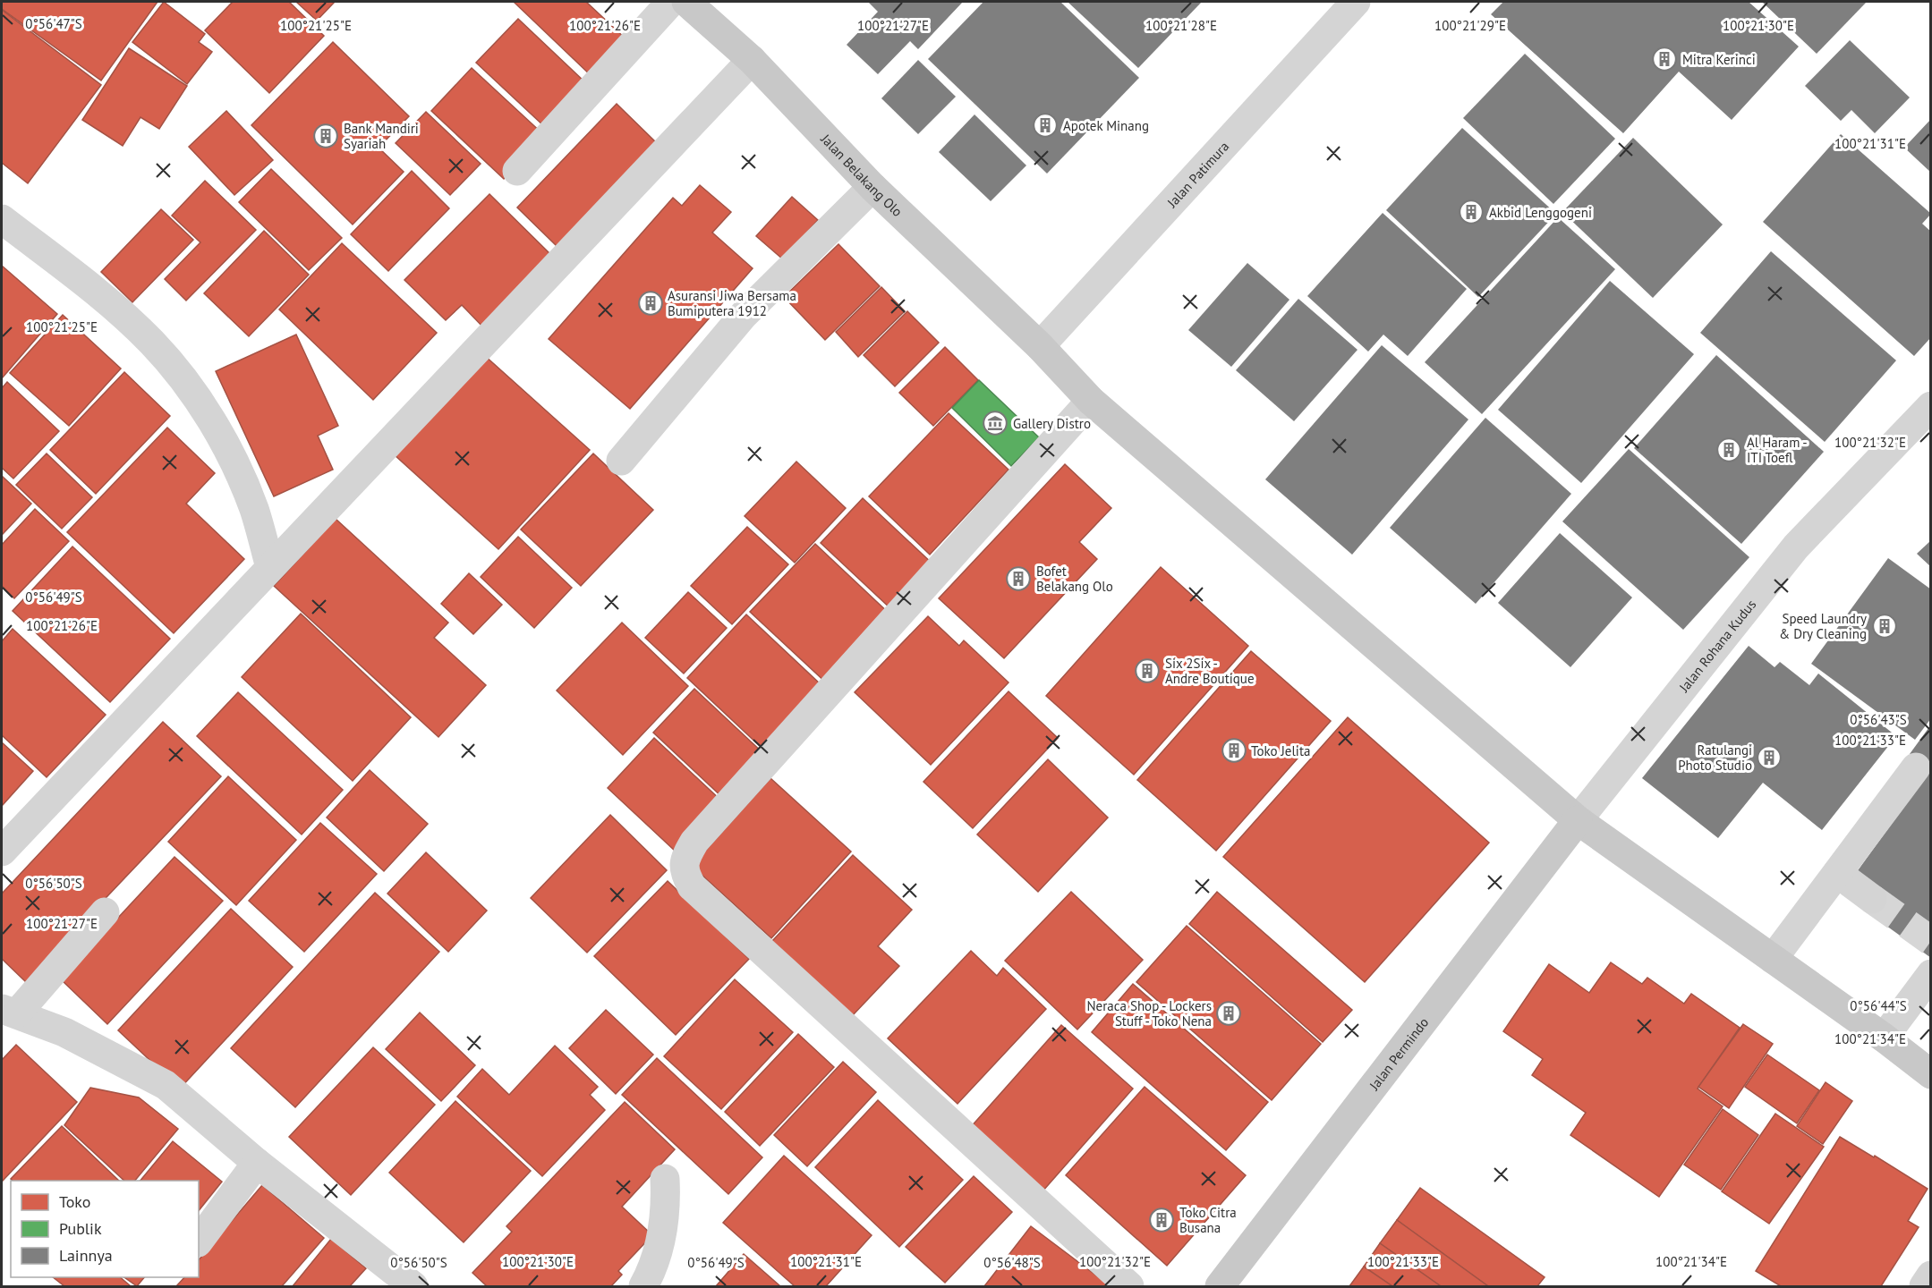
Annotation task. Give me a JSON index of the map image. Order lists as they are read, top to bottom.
{
  "streets": {
    "main road": ["Jalan Belakang Olo", "Jalan Permindo"],
    "street": ["Jalan Patimura", "Jalan Rohana Kudus"]
  },
  "crossings": [
    ["Jalan Patimura", "Jalan Belakang Olo"],
    ["Jalan Belakang Olo", "Jalan Rohana Kudus"],
    ["Jalan Belakang Olo", "Jalan Permindo"],
    ["Jalan Rohana Kudus", "Jalan Permindo"]
  ],
  "places": {
    "building": [
      "Mitra Kerinci",
      "Apotek Minang",
      "Bank Mandiri Syariah",
      "Akbid Lenggogeni",
      "Asuransi Jiwa Bersama Bumiputera 1912",
      "Al Haram - ITI Toefl",
      "Bofet Belakang Olo",
      "Speed Laundry & Dry Cleaning",
      "Six 2Six - Andre Boutique",
      "Toko Jelita",
      "Ratulangi Photo Studio",
      "Neraca Shop - Lockers Stuff - Toko Nena",
      "Toko Citra Busana"
    ],
    "museum": ["Gallery Distro"]
  },
  "legend": ["Toko", "Publik", "Lainnya"],
  "coordinates": [
    "0°56'47\"S",
    "100°21'25\"E",
    "100°21'26\"E",
    "100°21'27\"E",
    "100°21'28\"E",
    "100°21'29\"E",
    "100°21'30\"E",
    "100°21'31\"E",
    "100°21'32\"E",
    "0°56'49\"S",
    "0°56'43\"S",
    "100°21'33\"E",
    "0°56'50\"S",
    "0°56'44\"S",
    "100°21'34\"E",
    "0°56'48\"S"
  ]
}
